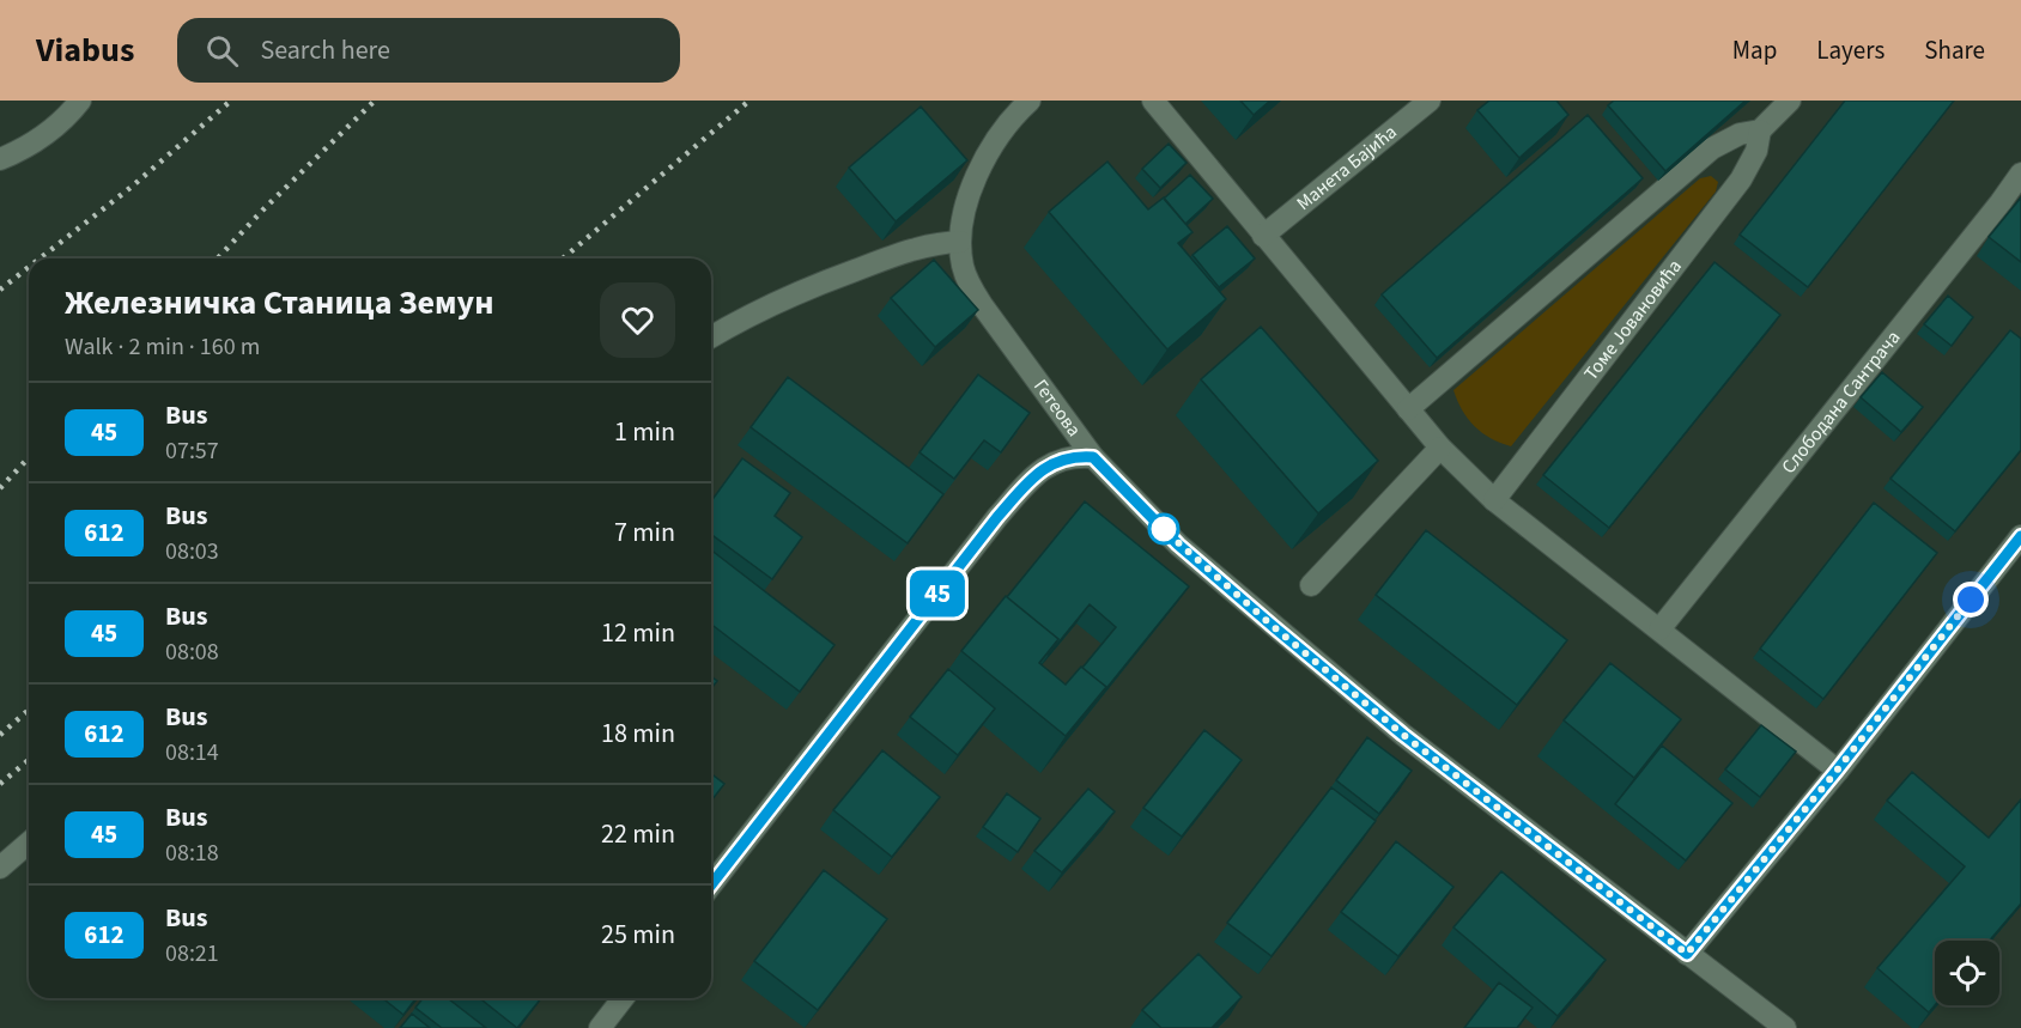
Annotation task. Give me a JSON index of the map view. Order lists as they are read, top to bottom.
{
  "streets": {
    "street": [
      "Манета Бајића",
      "Томе Јовановића",
      "Слободана Сантрача",
      "Гетеова"
    ]
  },
  "lines": ["bus line 45"],
  "page": {
    "header": "Viabus",
    "search": "Search here",
    "nav": ["Map", "Layers", "Share"],
    "on_map": "45",
    "heading": ["Железничка Станица Земун", "Walk · 2 min · 160 m"],
    "list": [
      {
        "mark": "45",
        "name": "Bus",
        "note": "07:57",
        "value": "1 min"
      },
      {
        "mark": "612",
        "name": "Bus",
        "note": "08:03",
        "value": "7 min"
      },
      {
        "mark": "45",
        "name": "Bus",
        "note": "08:08",
        "value": "12 min"
      },
      {
        "mark": "612",
        "name": "Bus",
        "note": "08:14",
        "value": "18 min"
      },
      {
        "mark": "45",
        "name": "Bus",
        "note": "08:18",
        "value": "22 min"
      },
      {
        "mark": "612",
        "name": "Bus",
        "note": "08:21",
        "value": "25 min"
      }
    ]
  }
}
